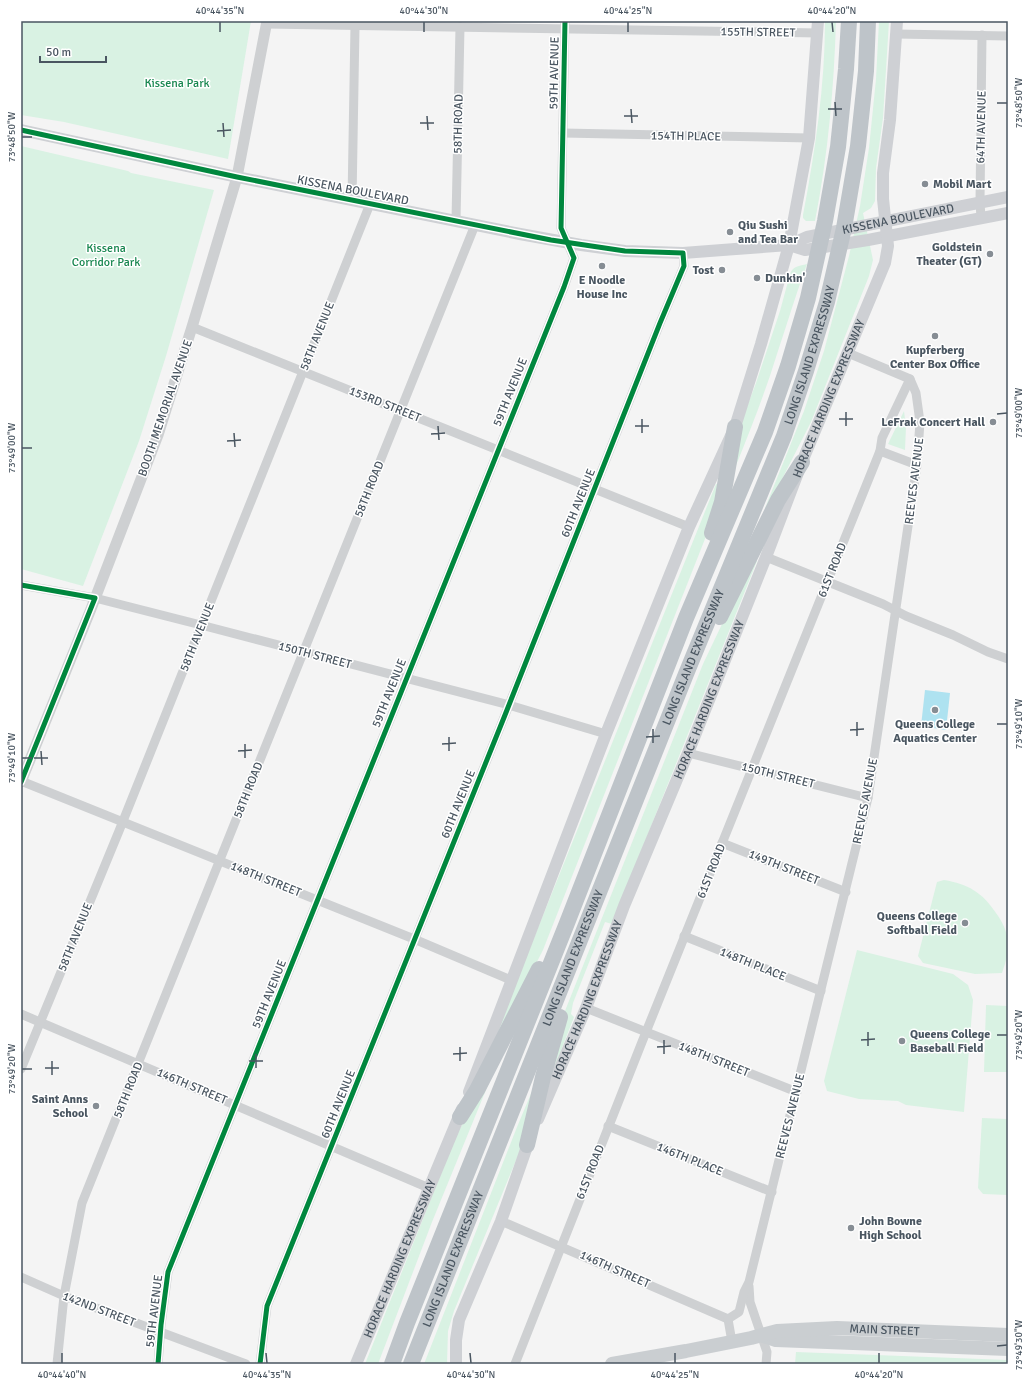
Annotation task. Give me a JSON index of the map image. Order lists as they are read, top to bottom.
{
  "streets": {
    "highway": ["LONG ISLAND EXPRESSWAY"],
    "main road": ["KISSENA BOULEVARD", "HORACE HARDING EXPRESSWAY", "MAIN STREET"],
    "street": [
      "155TH STREET",
      "59TH AVENUE",
      "58TH ROAD",
      "64TH AVENUE",
      "154TH PLACE",
      "58TH AVENUE",
      "153RD STREET",
      "BOOTH MEMORIAL AVENUE",
      "REEVES AVENUE",
      "60TH AVENUE",
      "61ST ROAD",
      "150TH STREET",
      "149TH STREET",
      "148TH STREET",
      "148TH PLACE",
      "146TH STREET",
      "146TH PLACE",
      "142ND STREET"
    ]
  },
  "crossings": [
    ["155TH STREET", "59TH AVENUE"],
    ["155TH STREET", "58TH ROAD"],
    ["155TH STREET", "HORACE HARDING EXPRESSWAY"],
    ["155TH STREET", "BOOTH MEMORIAL AVENUE"],
    ["59TH AVENUE", "154TH PLACE"],
    ["59TH AVENUE", "KISSENA BOULEVARD"],
    ["59TH AVENUE", "153RD STREET"],
    ["59TH AVENUE", "150TH STREET"],
    ["59TH AVENUE", "148TH STREET"],
    ["59TH AVENUE", "146TH STREET"],
    ["59TH AVENUE", "142ND STREET"],
    ["58TH ROAD", "KISSENA BOULEVARD"],
    ["58TH ROAD", "153RD STREET"],
    ["58TH ROAD", "150TH STREET"],
    ["58TH ROAD", "148TH STREET"],
    ["58TH ROAD", "146TH STREET"],
    ["58TH ROAD", "142ND STREET"],
    ["64TH AVENUE", "KISSENA BOULEVARD"],
    ["154TH PLACE", "HORACE HARDING EXPRESSWAY"],
    ["KISSENA BOULEVARD", "58TH AVENUE"],
    ["KISSENA BOULEVARD", "HORACE HARDING EXPRESSWAY"],
    ["KISSENA BOULEVARD", "BOOTH MEMORIAL AVENUE"],
    ["KISSENA BOULEVARD", "60TH AVENUE"],
    ["58TH AVENUE", "153RD STREET"],
    ["58TH AVENUE", "150TH STREET"],
    ["58TH AVENUE", "148TH STREET"],
    ["58TH AVENUE", "146TH STREET"],
    ["HORACE HARDING EXPRESSWAY", "153RD STREET"],
    ["HORACE HARDING EXPRESSWAY", "150TH STREET"],
    ["HORACE HARDING EXPRESSWAY", "148TH STREET"],
    ["HORACE HARDING EXPRESSWAY", "146TH STREET"],
    ["153RD STREET", "BOOTH MEMORIAL AVENUE"],
    ["153RD STREET", "60TH AVENUE"],
    ["BOOTH MEMORIAL AVENUE", "150TH STREET"],
    ["BOOTH MEMORIAL AVENUE", "148TH STREET"],
    ["REEVES AVENUE", "61ST ROAD"],
    ["REEVES AVENUE", "150TH STREET"],
    ["REEVES AVENUE", "149TH STREET"],
    ["REEVES AVENUE", "148TH STREET"],
    ["REEVES AVENUE", "148TH PLACE"],
    ["REEVES AVENUE", "146TH STREET"],
    ["REEVES AVENUE", "146TH PLACE"],
    ["REEVES AVENUE", "MAIN STREET"],
    ["60TH AVENUE", "150TH STREET"],
    ["60TH AVENUE", "148TH STREET"],
    ["60TH AVENUE", "146TH STREET"],
    ["61ST ROAD", "150TH STREET"],
    ["61ST ROAD", "149TH STREET"],
    ["61ST ROAD", "148TH STREET"],
    ["61ST ROAD", "148TH PLACE"],
    ["61ST ROAD", "146TH STREET"],
    ["61ST ROAD", "146TH PLACE"]
  ],
  "parks": ["Kissena Park", "Kissena Corridor Park"],
  "places": [
    "Mobil Mart",
    "Qiu Sushi and Tea Bar",
    "Goldstein Theater (GT)",
    "E Noodle House Inc",
    "Tost",
    "Dunkin'",
    "Kupferberg Center Box Office",
    "LeFrak Concert Hall",
    "Queens College Aquatics Center",
    "Queens College Softball Field",
    "Queens College Baseball Field",
    "Saint Anns School",
    "John Bowne High School"
  ],
  "scale_bar": "50 m",
  "coordinates": [
    "40°44'35\"N",
    "40°44'30\"N",
    "40°44'25\"N",
    "40°44'20\"N",
    "73°48'50\"W",
    "73°49'00\"W",
    "73°49'10\"W",
    "73°49'20\"W",
    "73°49'30\"W",
    "40°44'40\"N"
  ]
}
